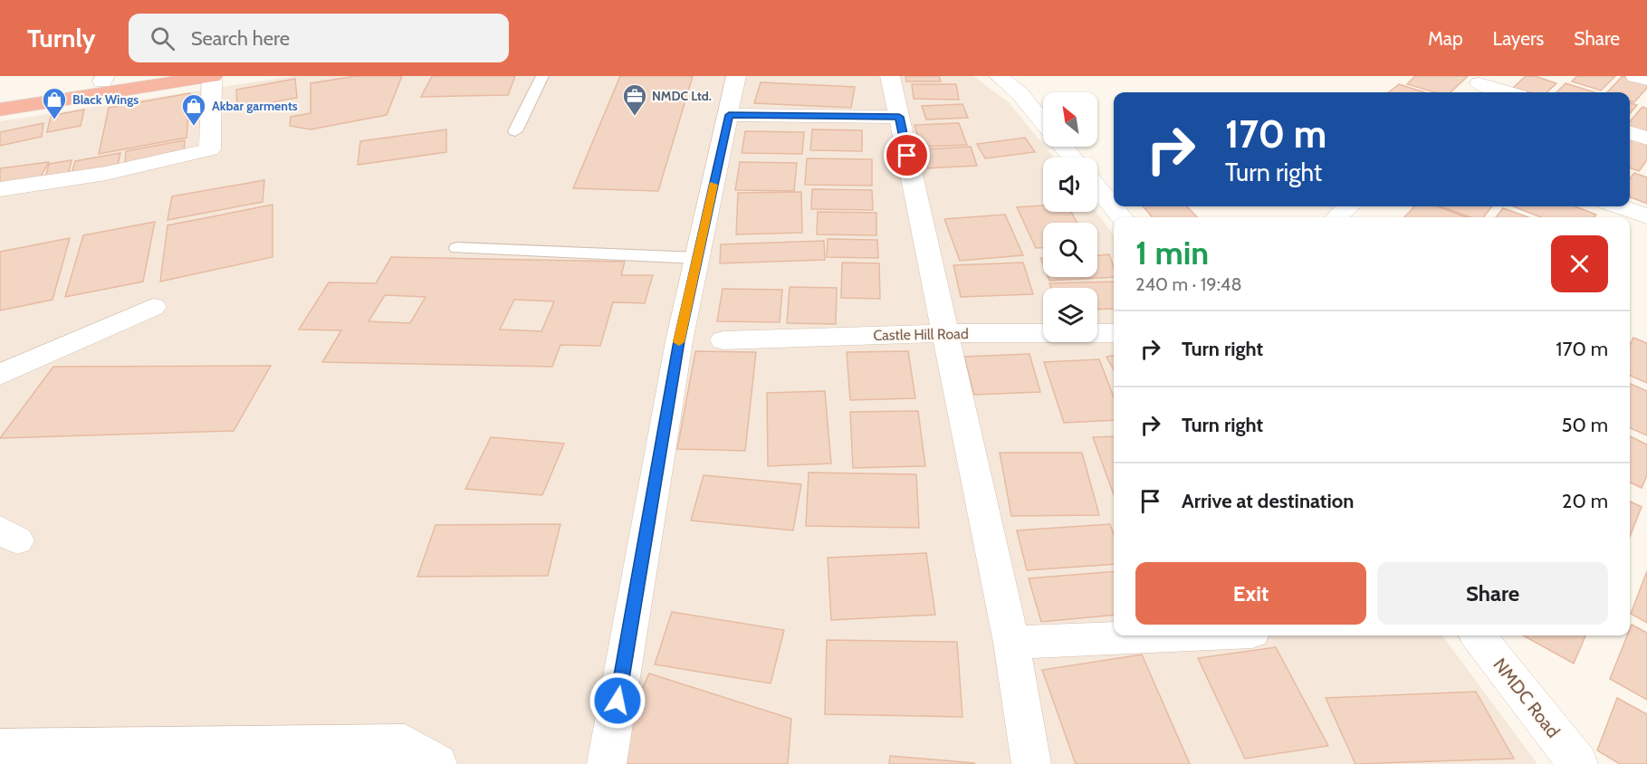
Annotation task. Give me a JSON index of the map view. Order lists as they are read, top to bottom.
{
  "streets": {
    "street": ["Castle Hill Road", "NMDC Road"]
  },
  "places": {
    "office": ["NMDC Ltd."],
    "shop": ["Black Wings", "Akbar garments"]
  },
  "north": "top left",
  "page": {
    "header": "Turnly",
    "search": "Search here",
    "nav": ["Map", "Layers", "Share"],
    "turn": ["170 m", "Turn right"],
    "heading": ["1 min", "240 m · 19:48"],
    "list": [
      {
        "name": "Turn right",
        "value": "170 m"
      },
      {
        "name": "Turn right",
        "value": "50 m"
      },
      {
        "name": "Arrive at destination",
        "value": "20 m"
      }
    ],
    "buttons": ["Exit", "Share"]
  }
}
